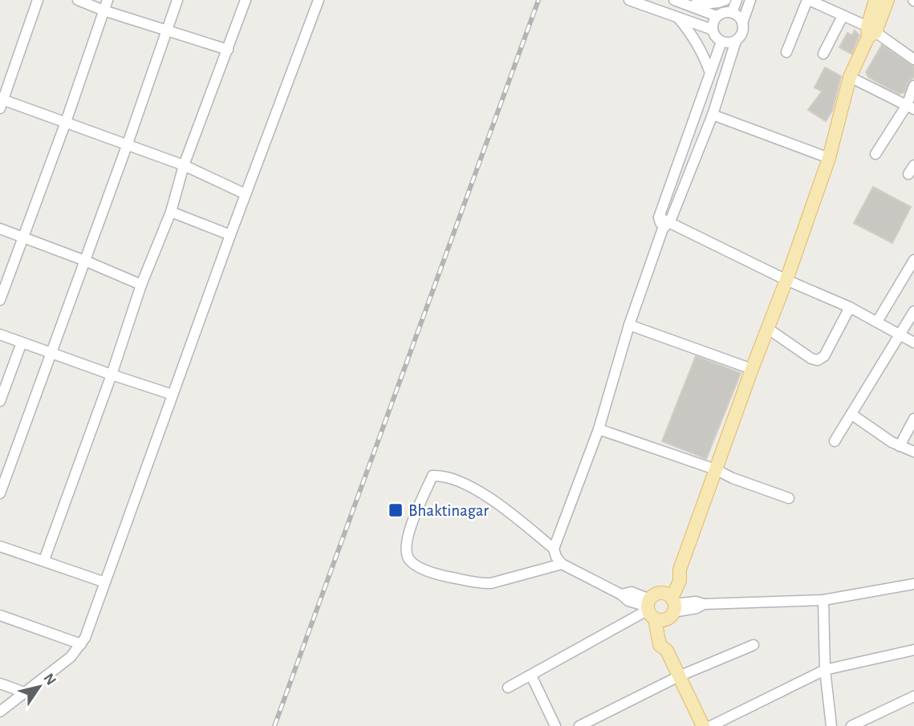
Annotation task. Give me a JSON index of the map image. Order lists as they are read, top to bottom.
{
  "places": {
    "transit": ["Bhaktinagar"]
  },
  "north": "top right"
}
